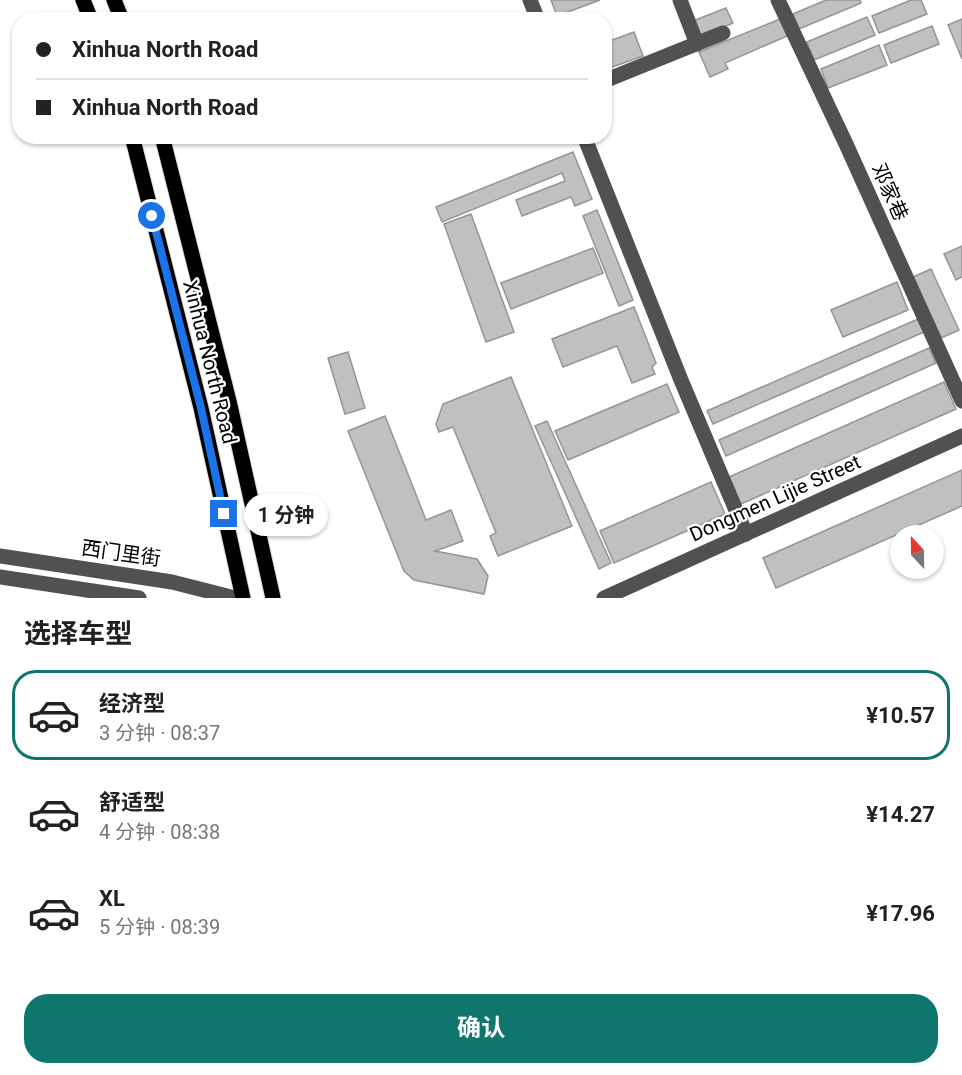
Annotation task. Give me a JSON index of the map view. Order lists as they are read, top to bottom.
{
  "streets": {
    "main road": ["Xinhua North Road"],
    "street": ["邓家巷", "Dongmen Lijie Street", "西门里街"]
  },
  "north": "top",
  "page": {
    "banner": ["Xinhua North Road", "Xinhua North Road"],
    "bubble": "1 分钟",
    "heading": "选择车型",
    "list": [
      {
        "name": "经济型",
        "note": "3 分钟 · 08:37",
        "value": "¥10.57"
      },
      {
        "name": "舒适型",
        "note": "4 分钟 · 08:38",
        "value": "¥14.27"
      },
      {
        "name": "XL",
        "note": "5 分钟 · 08:39",
        "value": "¥17.96"
      }
    ],
    "buttons": "确认"
  }
}
